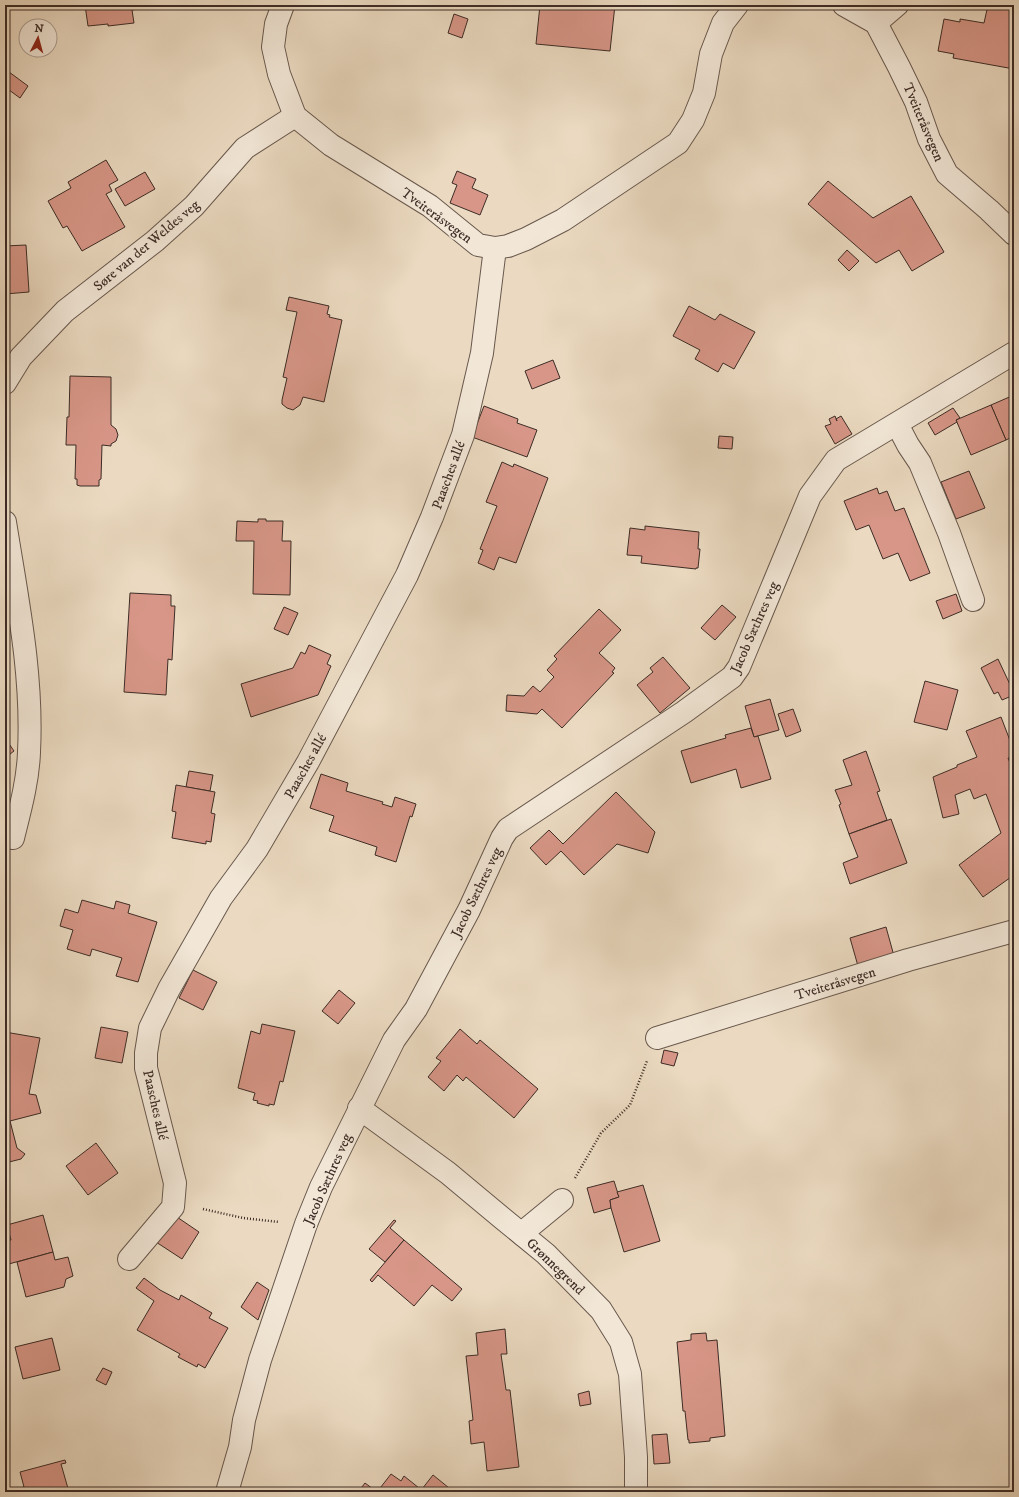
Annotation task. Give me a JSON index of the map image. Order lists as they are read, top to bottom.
{
  "streets": {
    "street": [
      "Tveiteråsvegen",
      "Søre van der Weldes veg",
      "Paasches allé",
      "Jacob Sæthres veg",
      "Grønnegrend"
    ]
  },
  "crossings": [
    ["Tveiteråsvegen", "Søre van der Weldes veg"],
    ["Tveiteråsvegen", "Paasches allé"],
    ["Jacob Sæthres veg", "Grønnegrend"]
  ],
  "north": "top"
}
